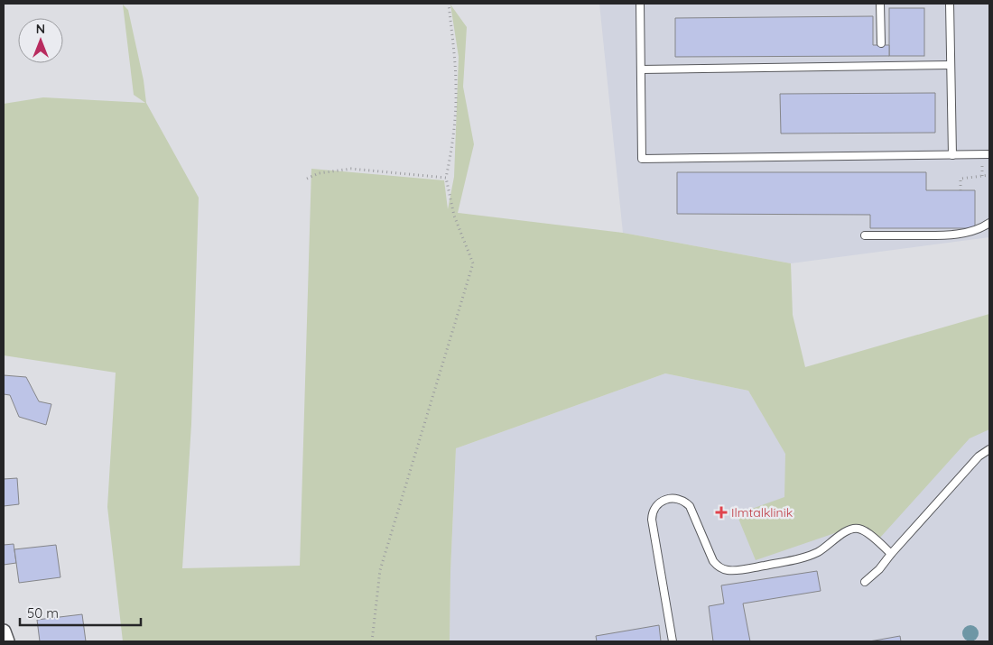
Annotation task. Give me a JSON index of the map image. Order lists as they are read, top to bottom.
{
  "places": {
    "health": ["Ilmtalklinik"]
  },
  "scale_bar": "50 m",
  "north": "top"
}
